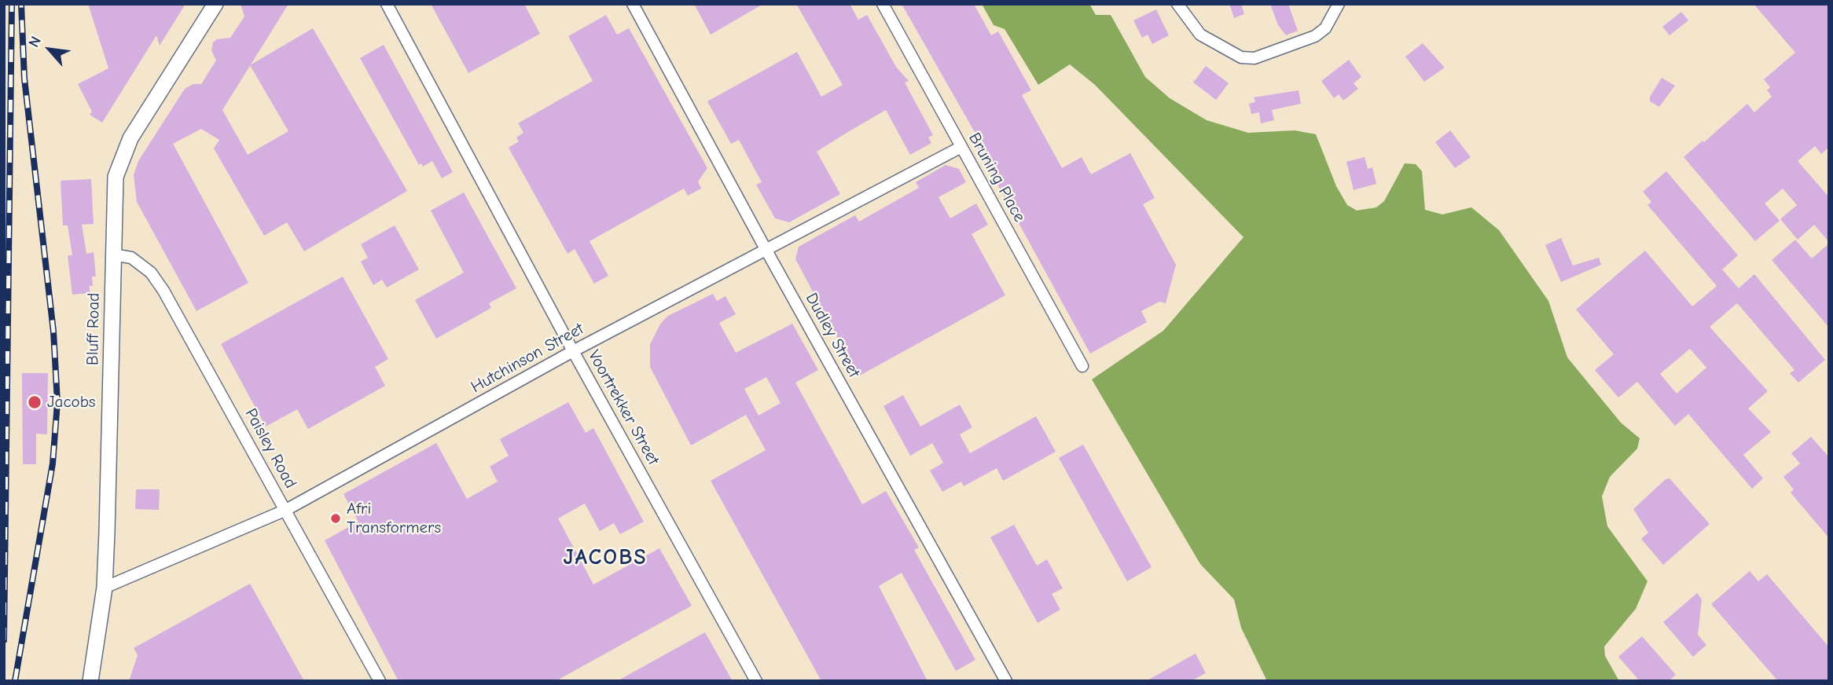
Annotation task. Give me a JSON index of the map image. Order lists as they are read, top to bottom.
{
  "streets": {
    "main road": ["Bluff Road"],
    "street": [
      "Bruning Place",
      "Dudley Street",
      "Hutchinson Street",
      "Voortrekker Street",
      "Paisley Road"
    ]
  },
  "crossings": [
    ["Bruning Place", "Hutchinson Street"],
    ["Bluff Road", "Hutchinson Street"],
    ["Bluff Road", "Paisley Road"],
    ["Dudley Street", "Hutchinson Street"],
    ["Hutchinson Street", "Voortrekker Street"],
    ["Hutchinson Street", "Paisley Road"]
  ],
  "districts": ["JACOBS"],
  "places": ["Jacobs", "Afri Transformers"],
  "north": "top left"
}
